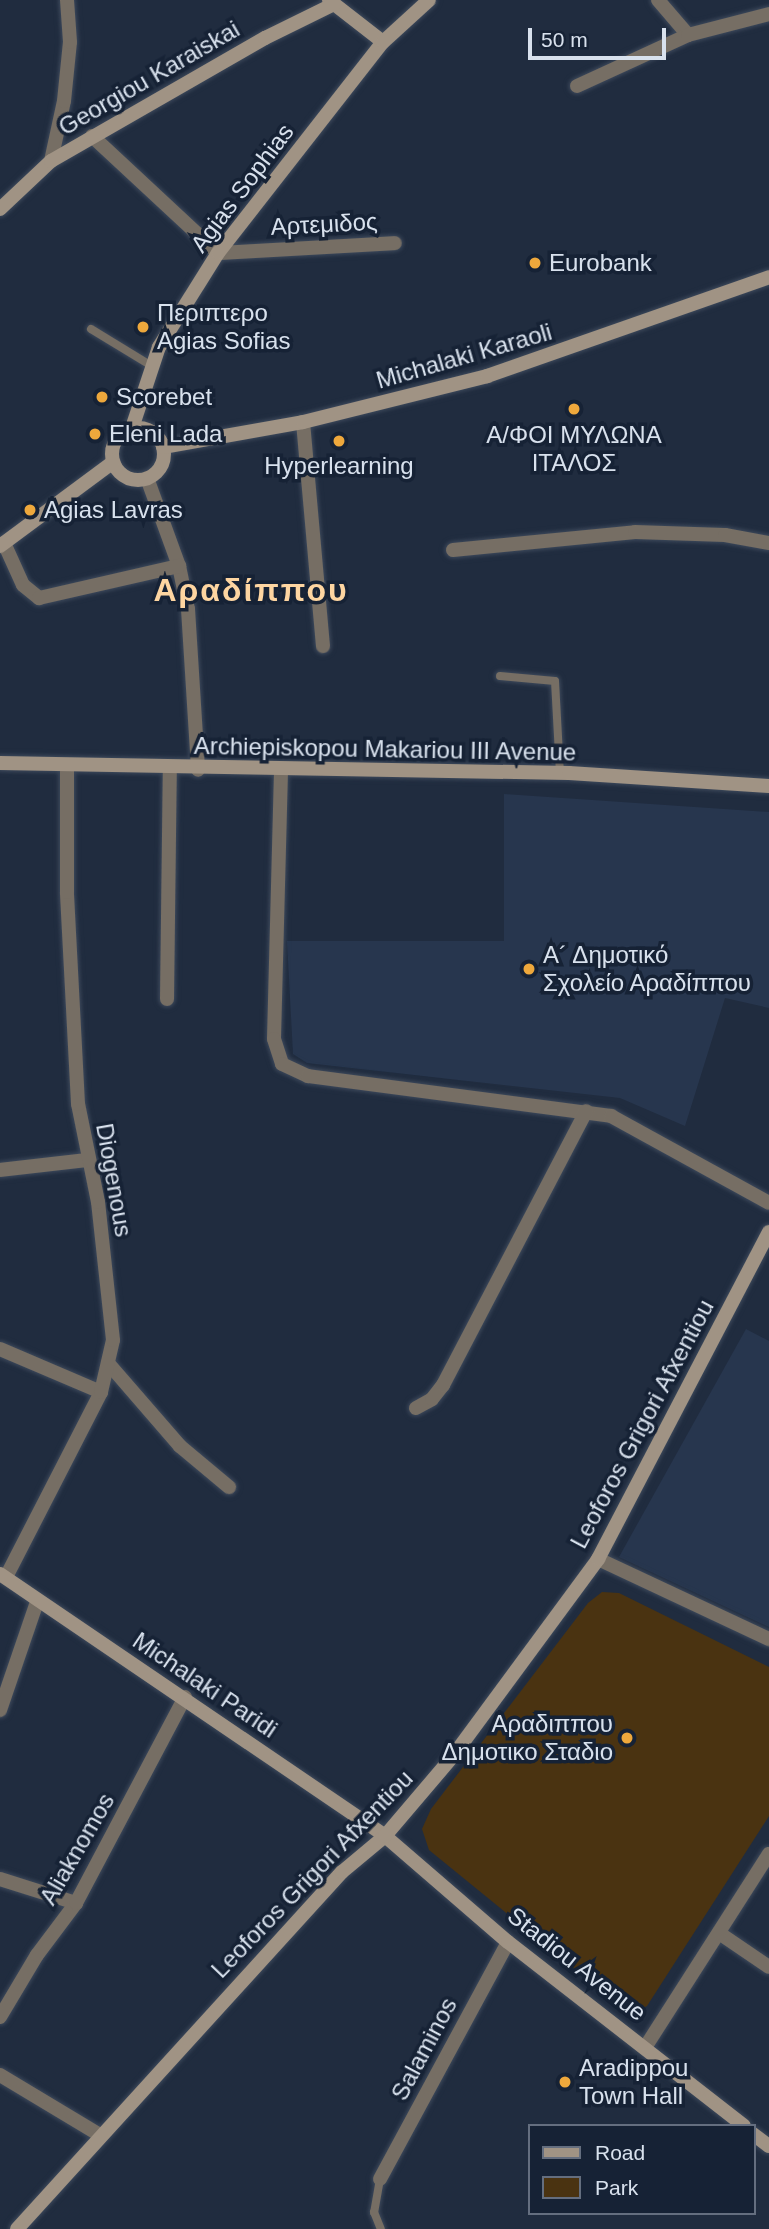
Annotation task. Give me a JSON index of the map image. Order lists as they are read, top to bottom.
{
  "streets": {
    "street": [
      "Georgiou Karaiskai",
      "Agias Sophias",
      "Αρτεμιδος",
      "Michalaki Karaoli",
      "Archiepiskopou Makariou III Avenue",
      "Diogenous",
      "Leoforos Grigori Afxentiou",
      "Michalaki Paridi",
      "Aliaknomos",
      "Stadiou Avenue",
      "Salaminos"
    ]
  },
  "crossings": [
    ["Agias Sophias", "Αρτεμιδος"],
    ["Agias Sophias", "Michalaki Karaoli"],
    ["Archiepiskopou Makariou III Avenue", "Diogenous"],
    ["Diogenous", "Michalaki Paridi"],
    ["Leoforos Grigori Afxentiou", "Michalaki Paridi"],
    ["Leoforos Grigori Afxentiou", "Stadiou Avenue"],
    ["Michalaki Paridi", "Aliaknomos"],
    ["Michalaki Paridi", "Stadiou Avenue"],
    ["Stadiou Avenue", "Salaminos"]
  ],
  "districts": ["Αραδίππου"],
  "places": [
    "Eurobank",
    "Περιπτερο Agias Sofias",
    "Scorebet",
    "Α/ΦΟΙ ΜΥΛΩΝΑ ΙΤΑΛΟΣ",
    "Eleni Lada",
    "Hyperlearning",
    "Agias Lavras",
    "Α´ Δημοτικό Σχολείο Αραδίππου",
    "Αραδιππου Δημοτικο Σταδιο",
    "Aradippou Town Hall"
  ],
  "legend": ["Road", "Park"],
  "scale_bar": "50 m"
}
